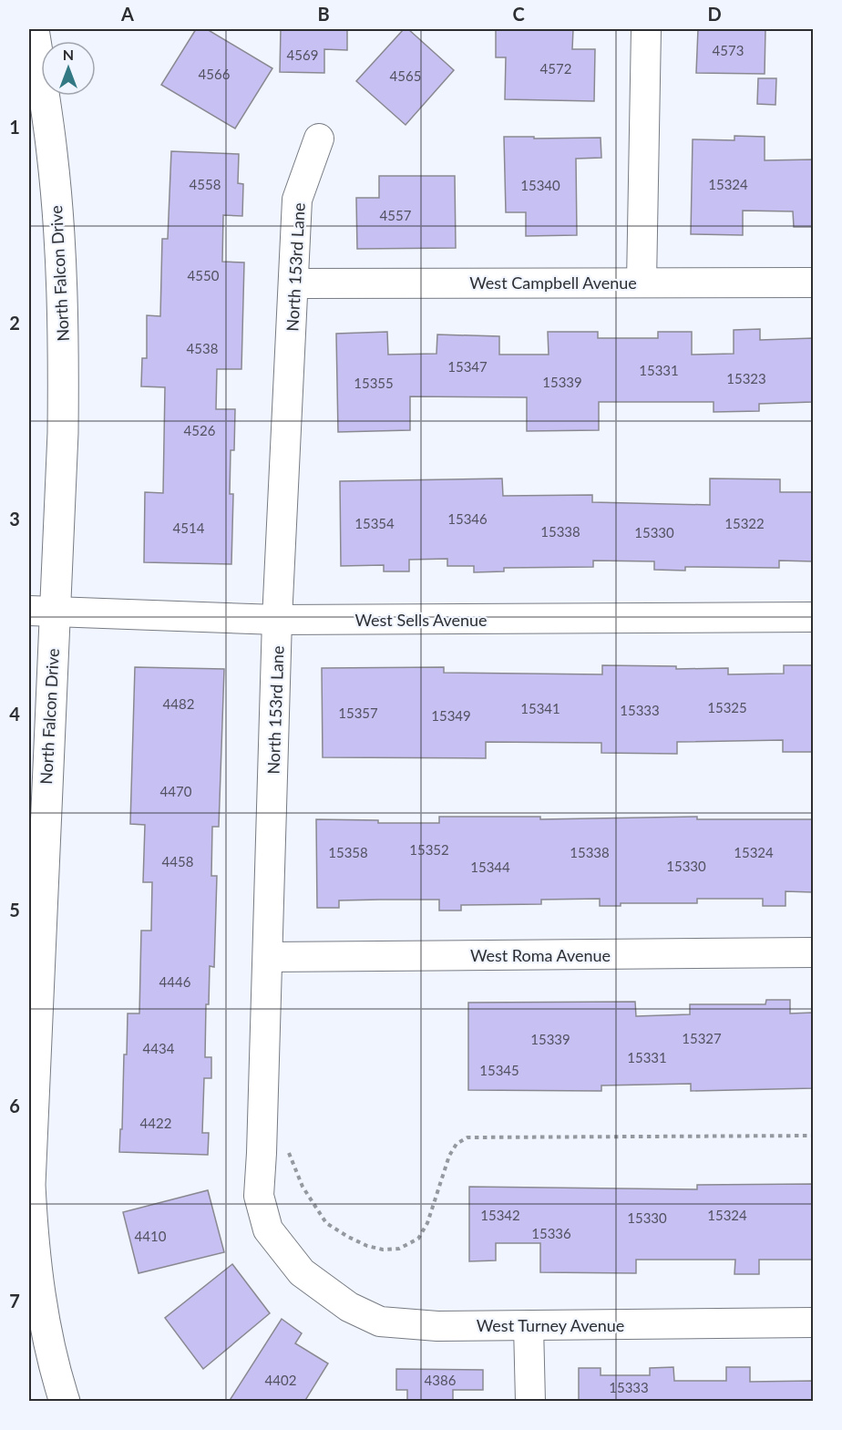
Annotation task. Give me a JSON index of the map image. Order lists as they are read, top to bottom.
{
  "streets": {
    "street": [
      "North 153rd Lane",
      "North Falcon Drive",
      "West Campbell Avenue",
      "West Sells Avenue",
      "West Roma Avenue",
      "West Turney Avenue"
    ]
  },
  "crossings": [
    ["North 153rd Lane", "West Campbell Avenue"],
    ["North 153rd Lane", "West Sells Avenue"],
    ["North 153rd Lane", "West Roma Avenue"],
    ["North 153rd Lane", "West Turney Avenue"],
    ["North Falcon Drive", "West Sells Avenue"]
  ],
  "house_numbers": [
    "4573",
    "4569",
    "4572",
    "4566",
    "4565",
    "4558",
    "15324",
    "15340",
    "4557",
    "4550",
    "4538",
    "15347",
    "15331",
    "15323",
    "15339",
    "15355",
    "4526",
    "15346",
    "15354",
    "15322",
    "4514",
    "15338",
    "15330",
    "4482",
    "15325",
    "15341",
    "15333",
    "15357",
    "15349",
    "4470",
    "15352",
    "15358",
    "15338",
    "15324",
    "4458",
    "15330",
    "15344",
    "4446",
    "15327",
    "15339",
    "4434",
    "15331",
    "15345",
    "4422",
    "15342",
    "15324",
    "15330",
    "15336",
    "4410",
    "4402",
    "4386",
    "15333"
  ],
  "north": "top",
  "grid": {
    "columns": [
      "A",
      "B",
      "C",
      "D"
    ],
    "rows": [
      "1",
      "2",
      "3",
      "4",
      "5",
      "6",
      "7"
    ]
  }
}
